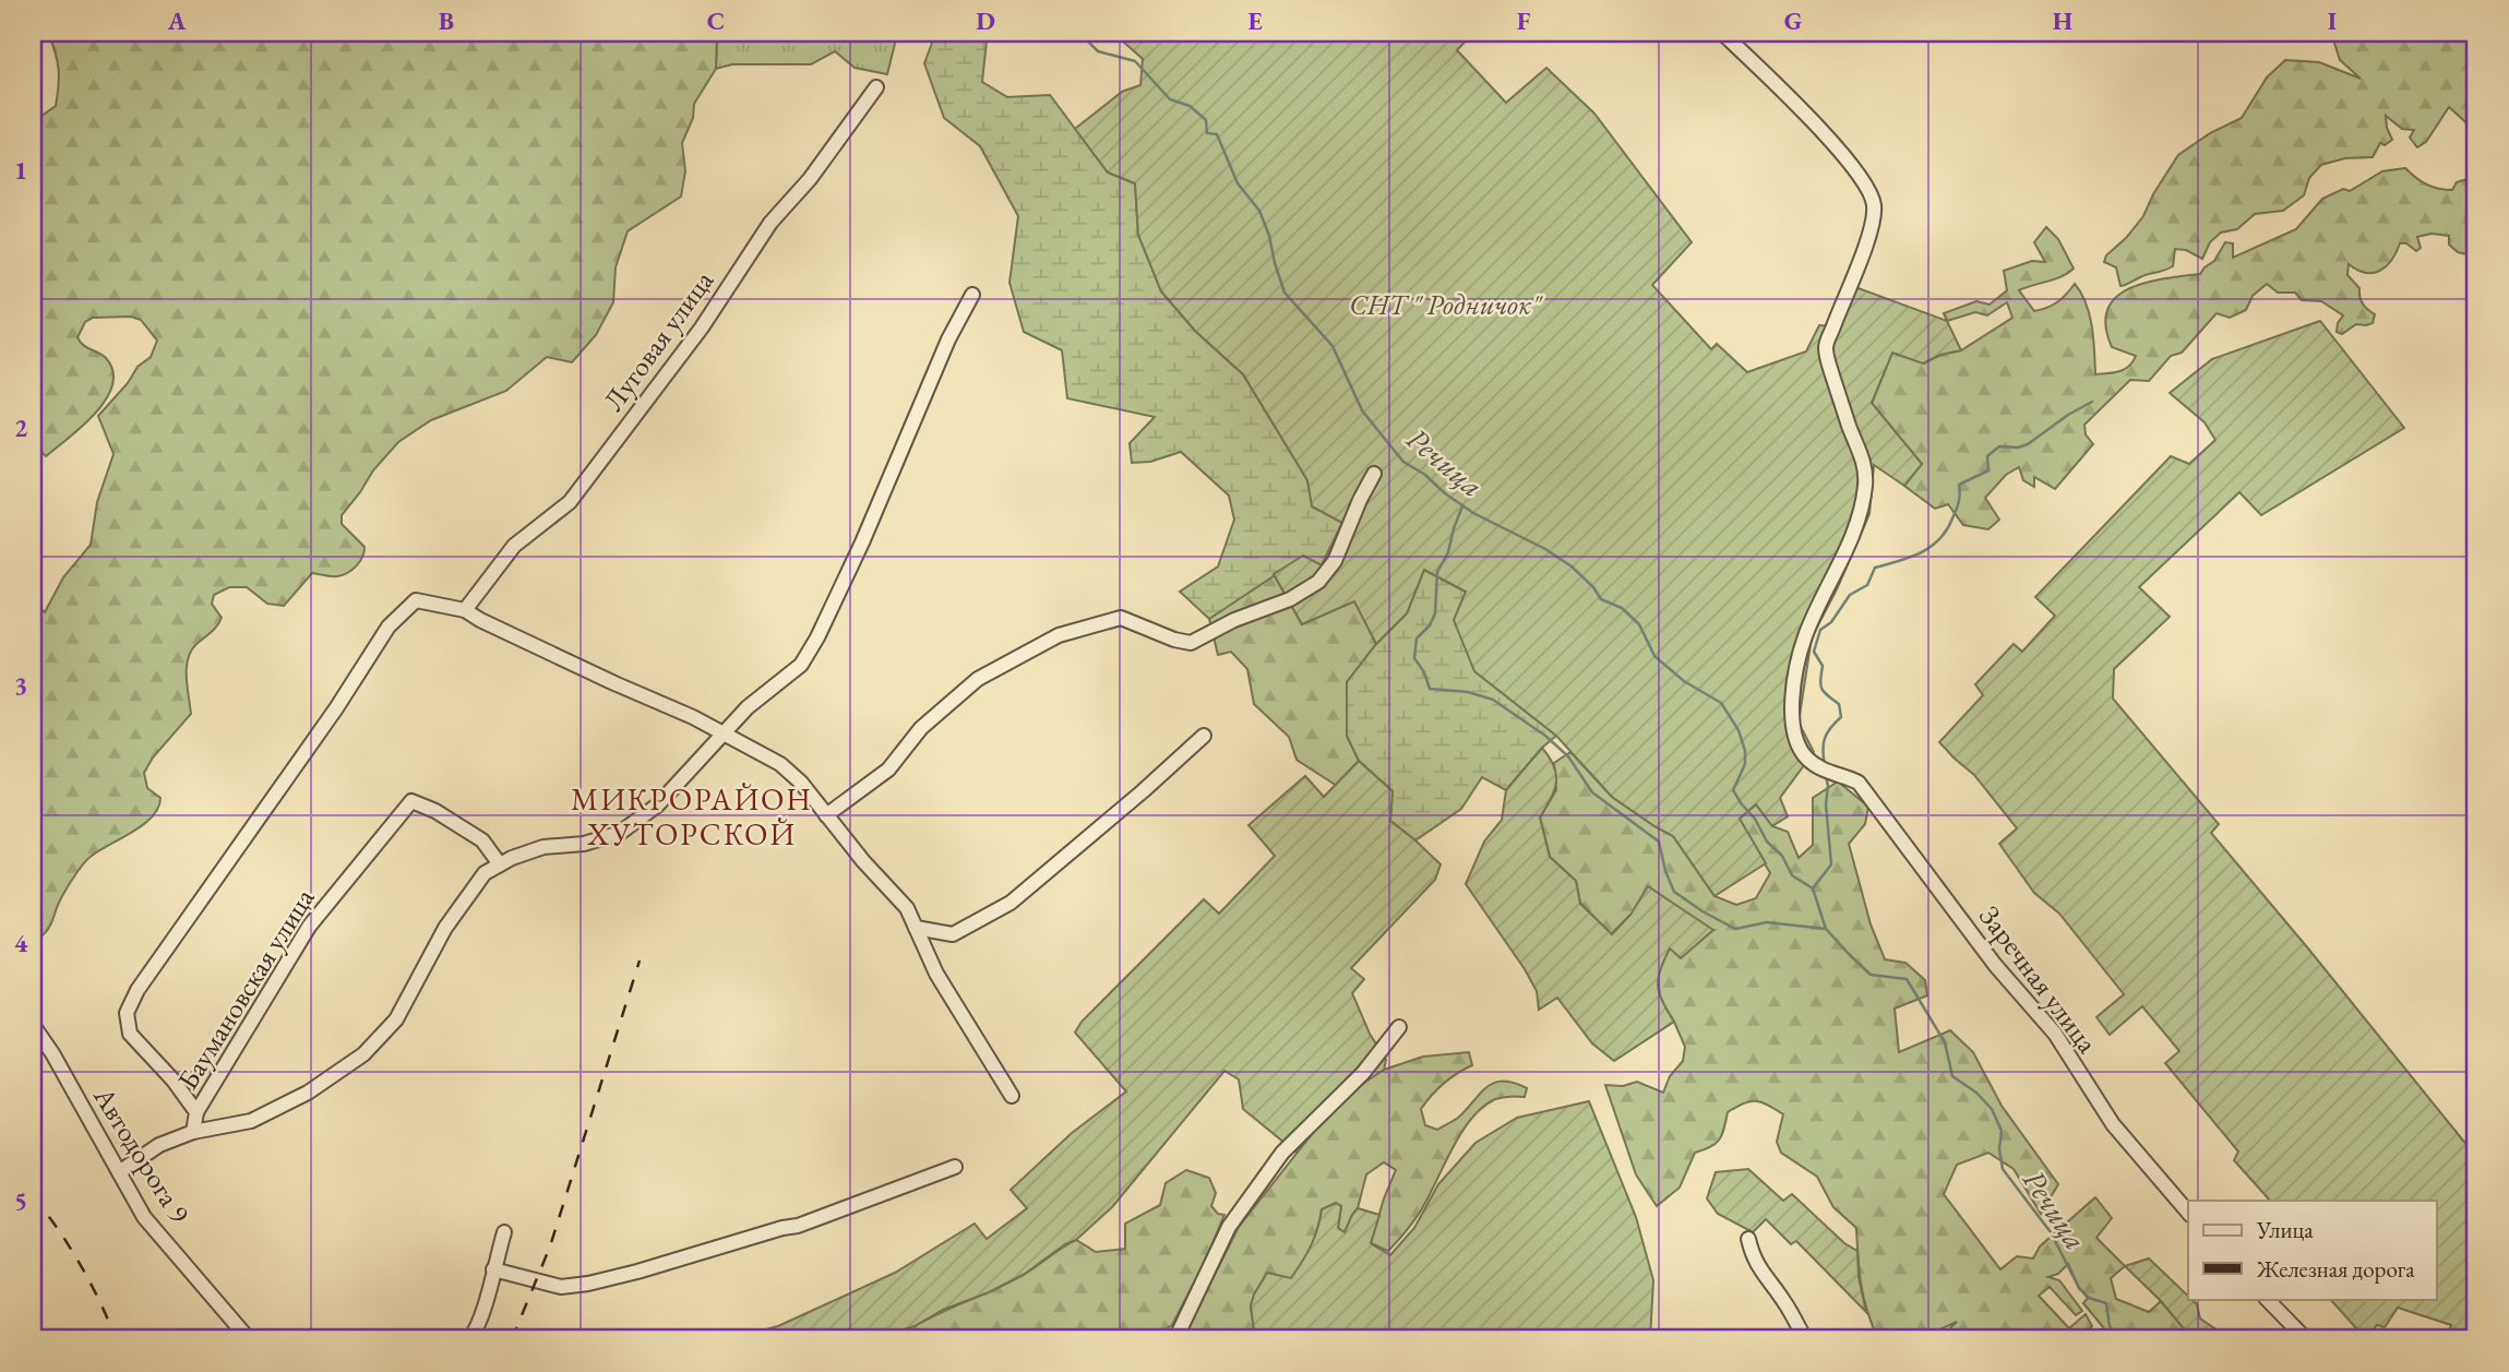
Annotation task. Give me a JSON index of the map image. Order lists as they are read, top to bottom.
{
  "streets": {
    "street": [
      "Луговая улица",
      "Заречная улица",
      "Баумановская улица",
      "Автодорога 9"
    ]
  },
  "districts": ["МИКРОРАЙОН ХУТОРСКОЙ"],
  "water": ["Речица"],
  "parks": ["СНТ \" Родничок\""],
  "legend": ["Улица", "Железная дорога"],
  "grid": {
    "columns": [
      "A",
      "B",
      "C",
      "D",
      "E",
      "F",
      "G",
      "H",
      "I"
    ],
    "rows": [
      "1",
      "2",
      "3",
      "4",
      "5"
    ]
  }
}
